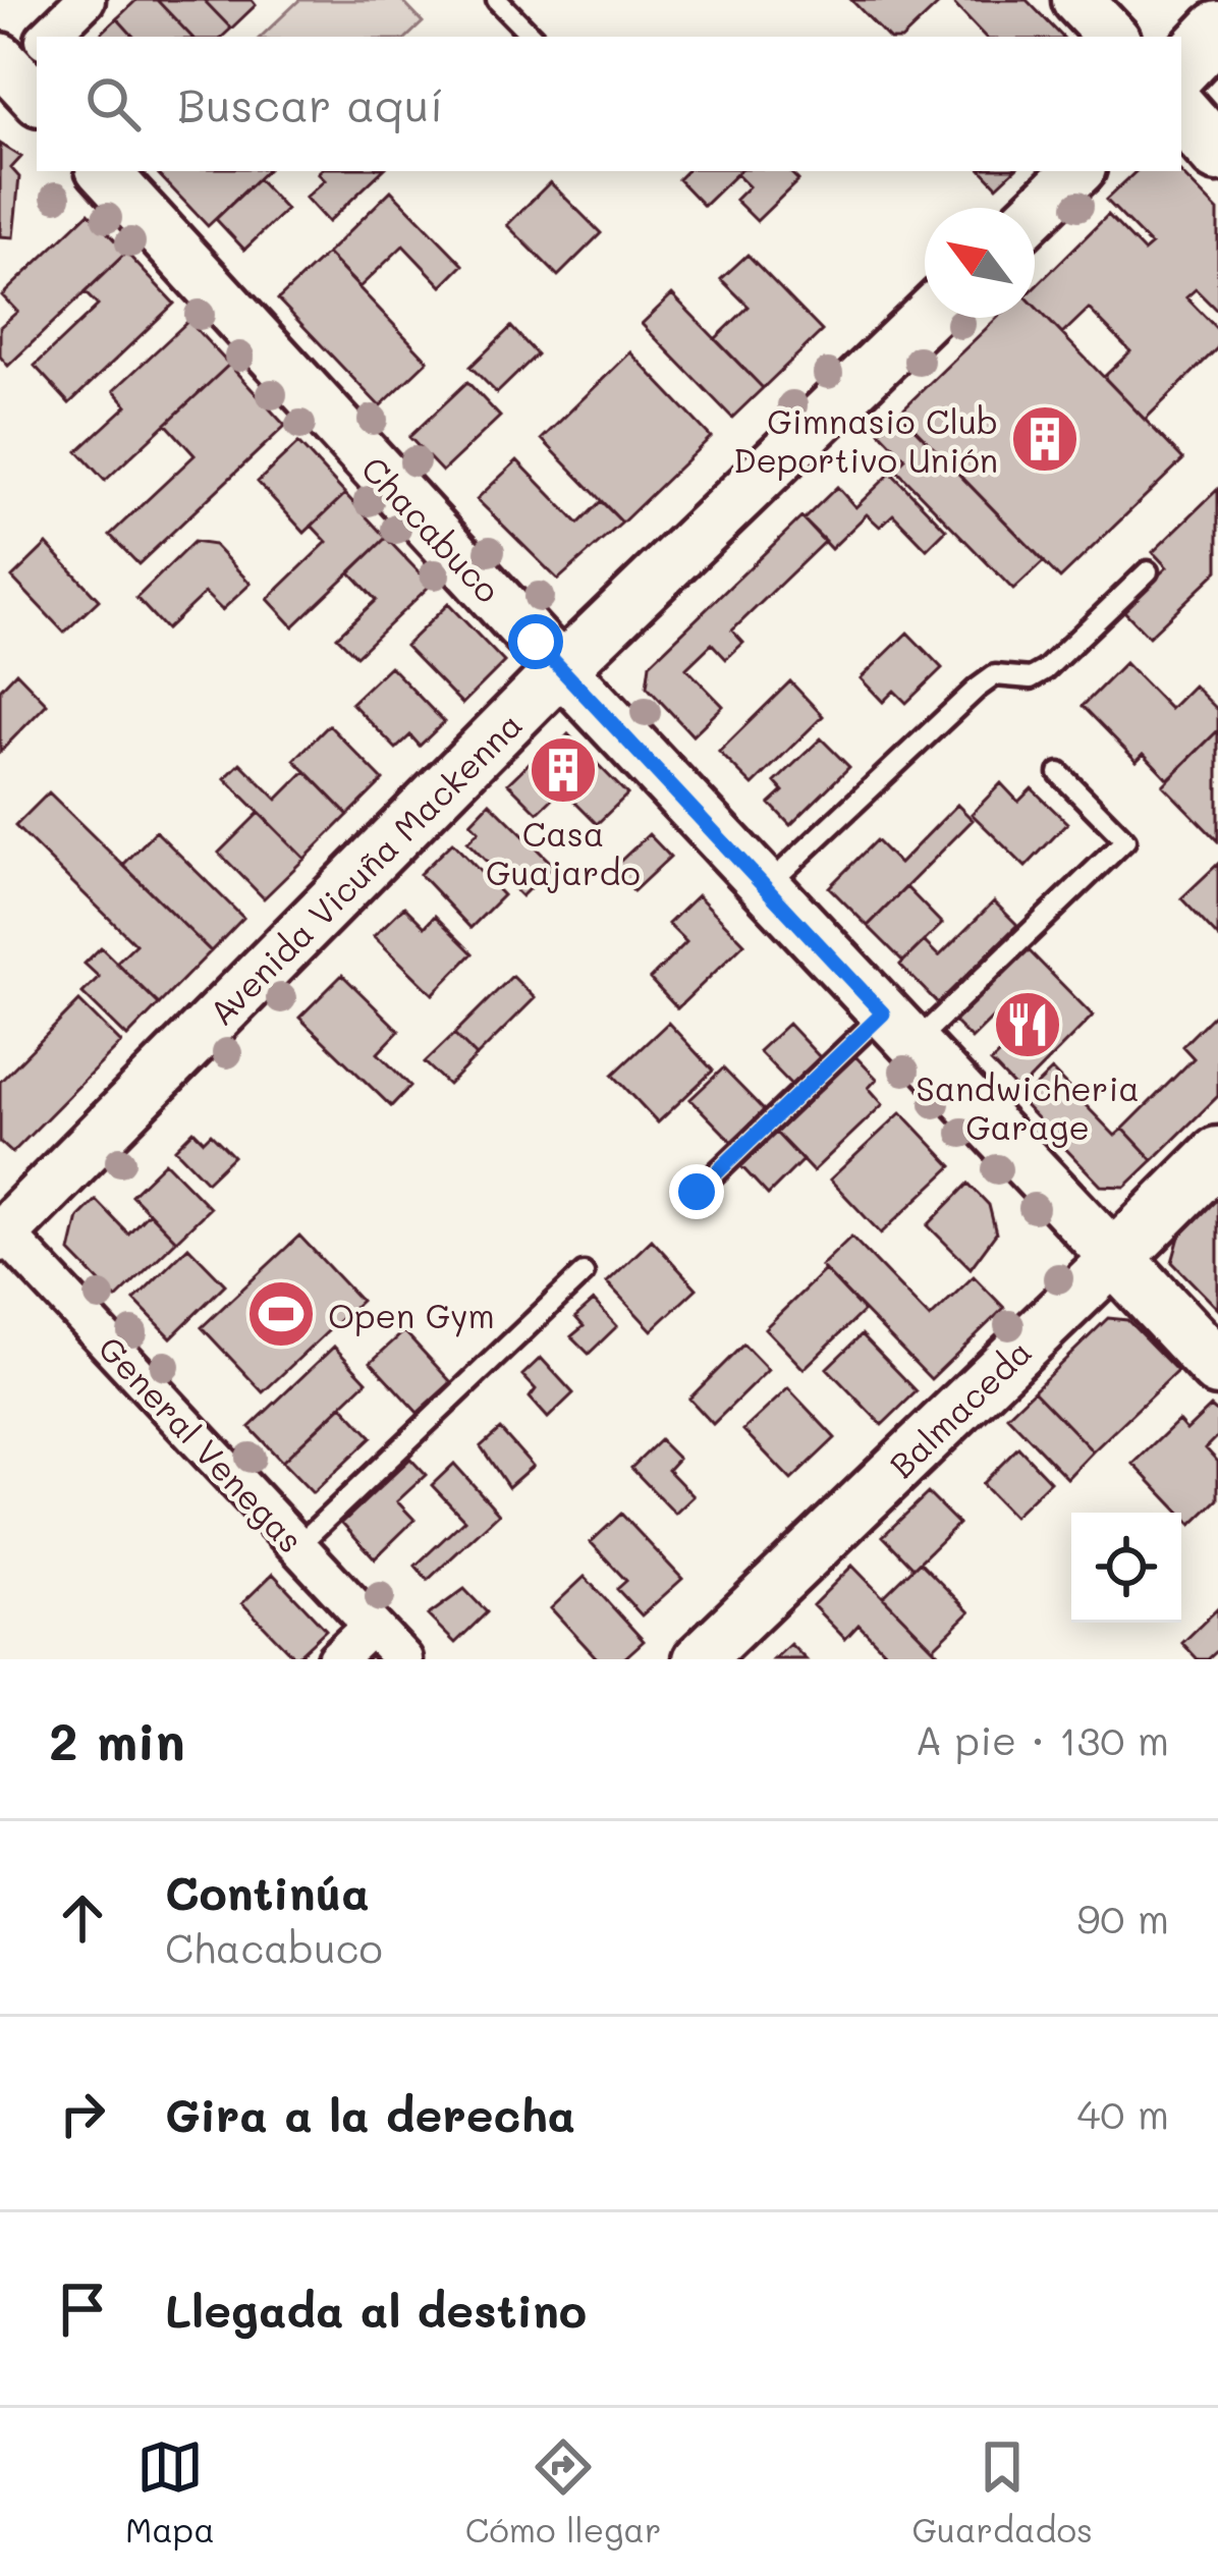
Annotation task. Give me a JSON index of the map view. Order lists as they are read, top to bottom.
{
  "streets": {
    "main road": ["Chacabuco", "Avenida Vicuña Mackenna", "Balmaceda"],
    "street": ["General Venegas"]
  },
  "crossings": [
    ["Chacabuco", "Avenida Vicuña Mackenna"],
    ["Chacabuco", "Balmaceda"],
    ["Avenida Vicuña Mackenna", "General Venegas"]
  ],
  "places": {
    "building": ["Gimnasio Club Deportivo Unión", "Casa Guajardo"],
    "restaurant": ["Sandwicheria Garage"],
    "sports": ["Open Gym"]
  },
  "north": "top left",
  "page": {
    "search": "Buscar aquí",
    "heading": ["2 min", "A pie · 130 m"],
    "list": [
      ["Continúa", "Chacabuco", "90 m"],
      ["Gira a la derecha", "40 m"],
      "Llegada al destino"
    ],
    "nav": ["Mapa", "Cómo llegar", "Guardados"]
  }
}
